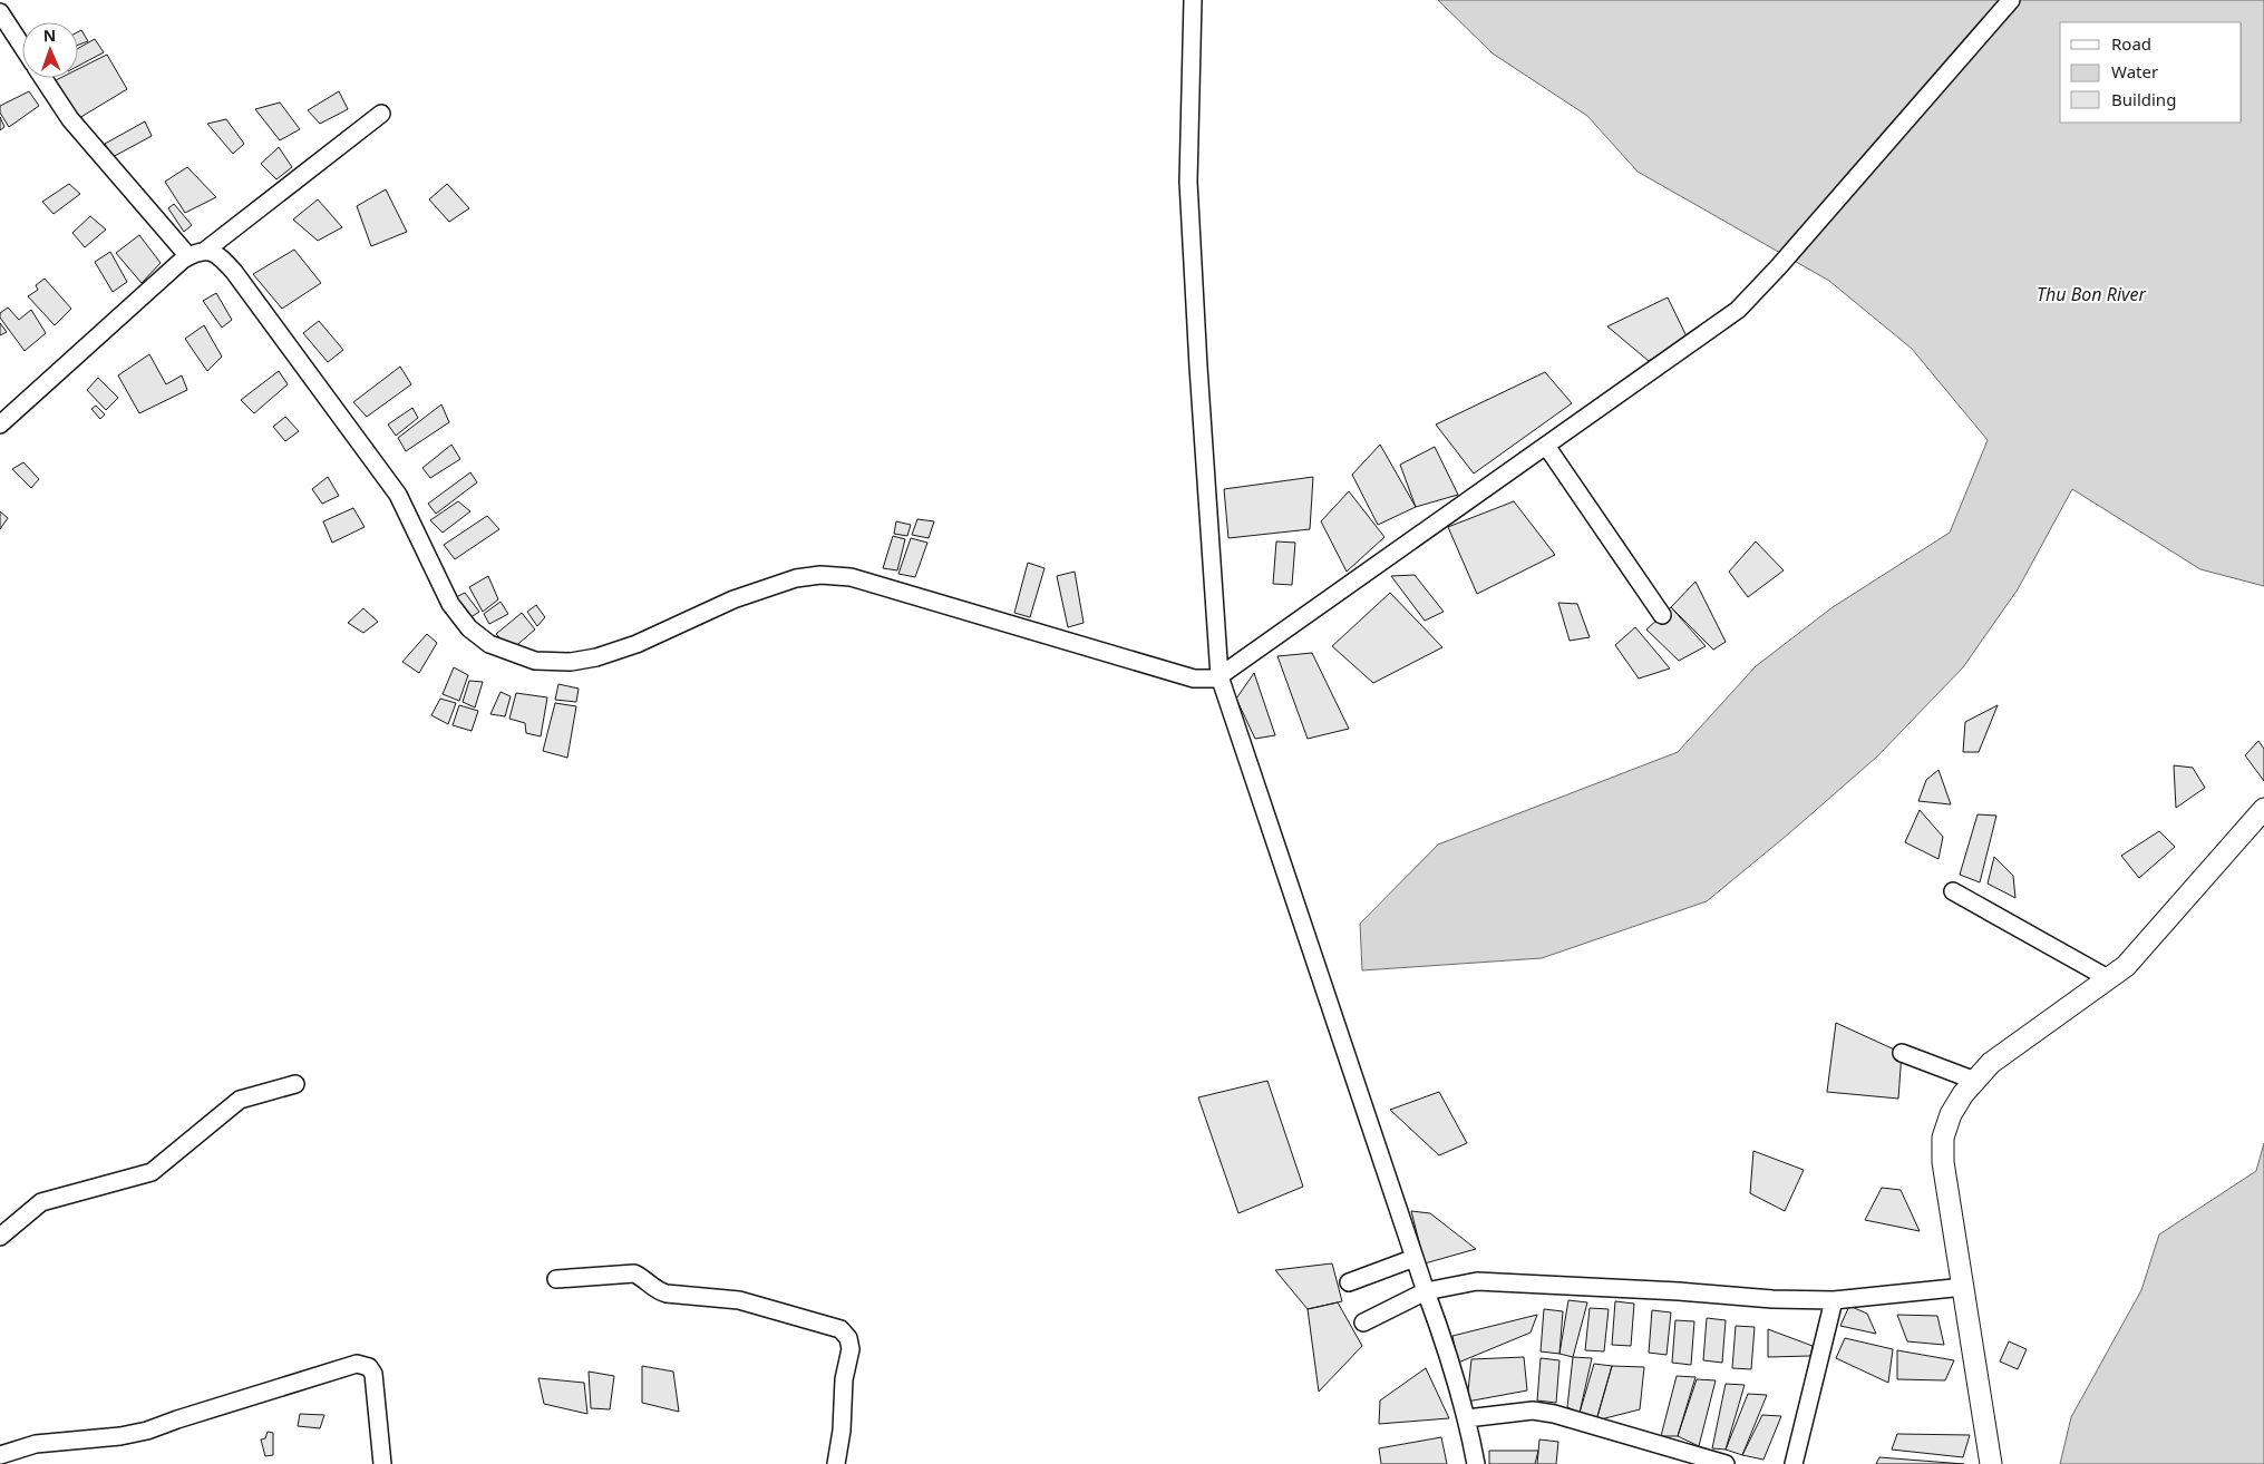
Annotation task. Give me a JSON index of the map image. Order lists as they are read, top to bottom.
{
  "water": ["Thu Bon River"],
  "legend": ["Road", "Water", "Building"],
  "north": "top"
}
